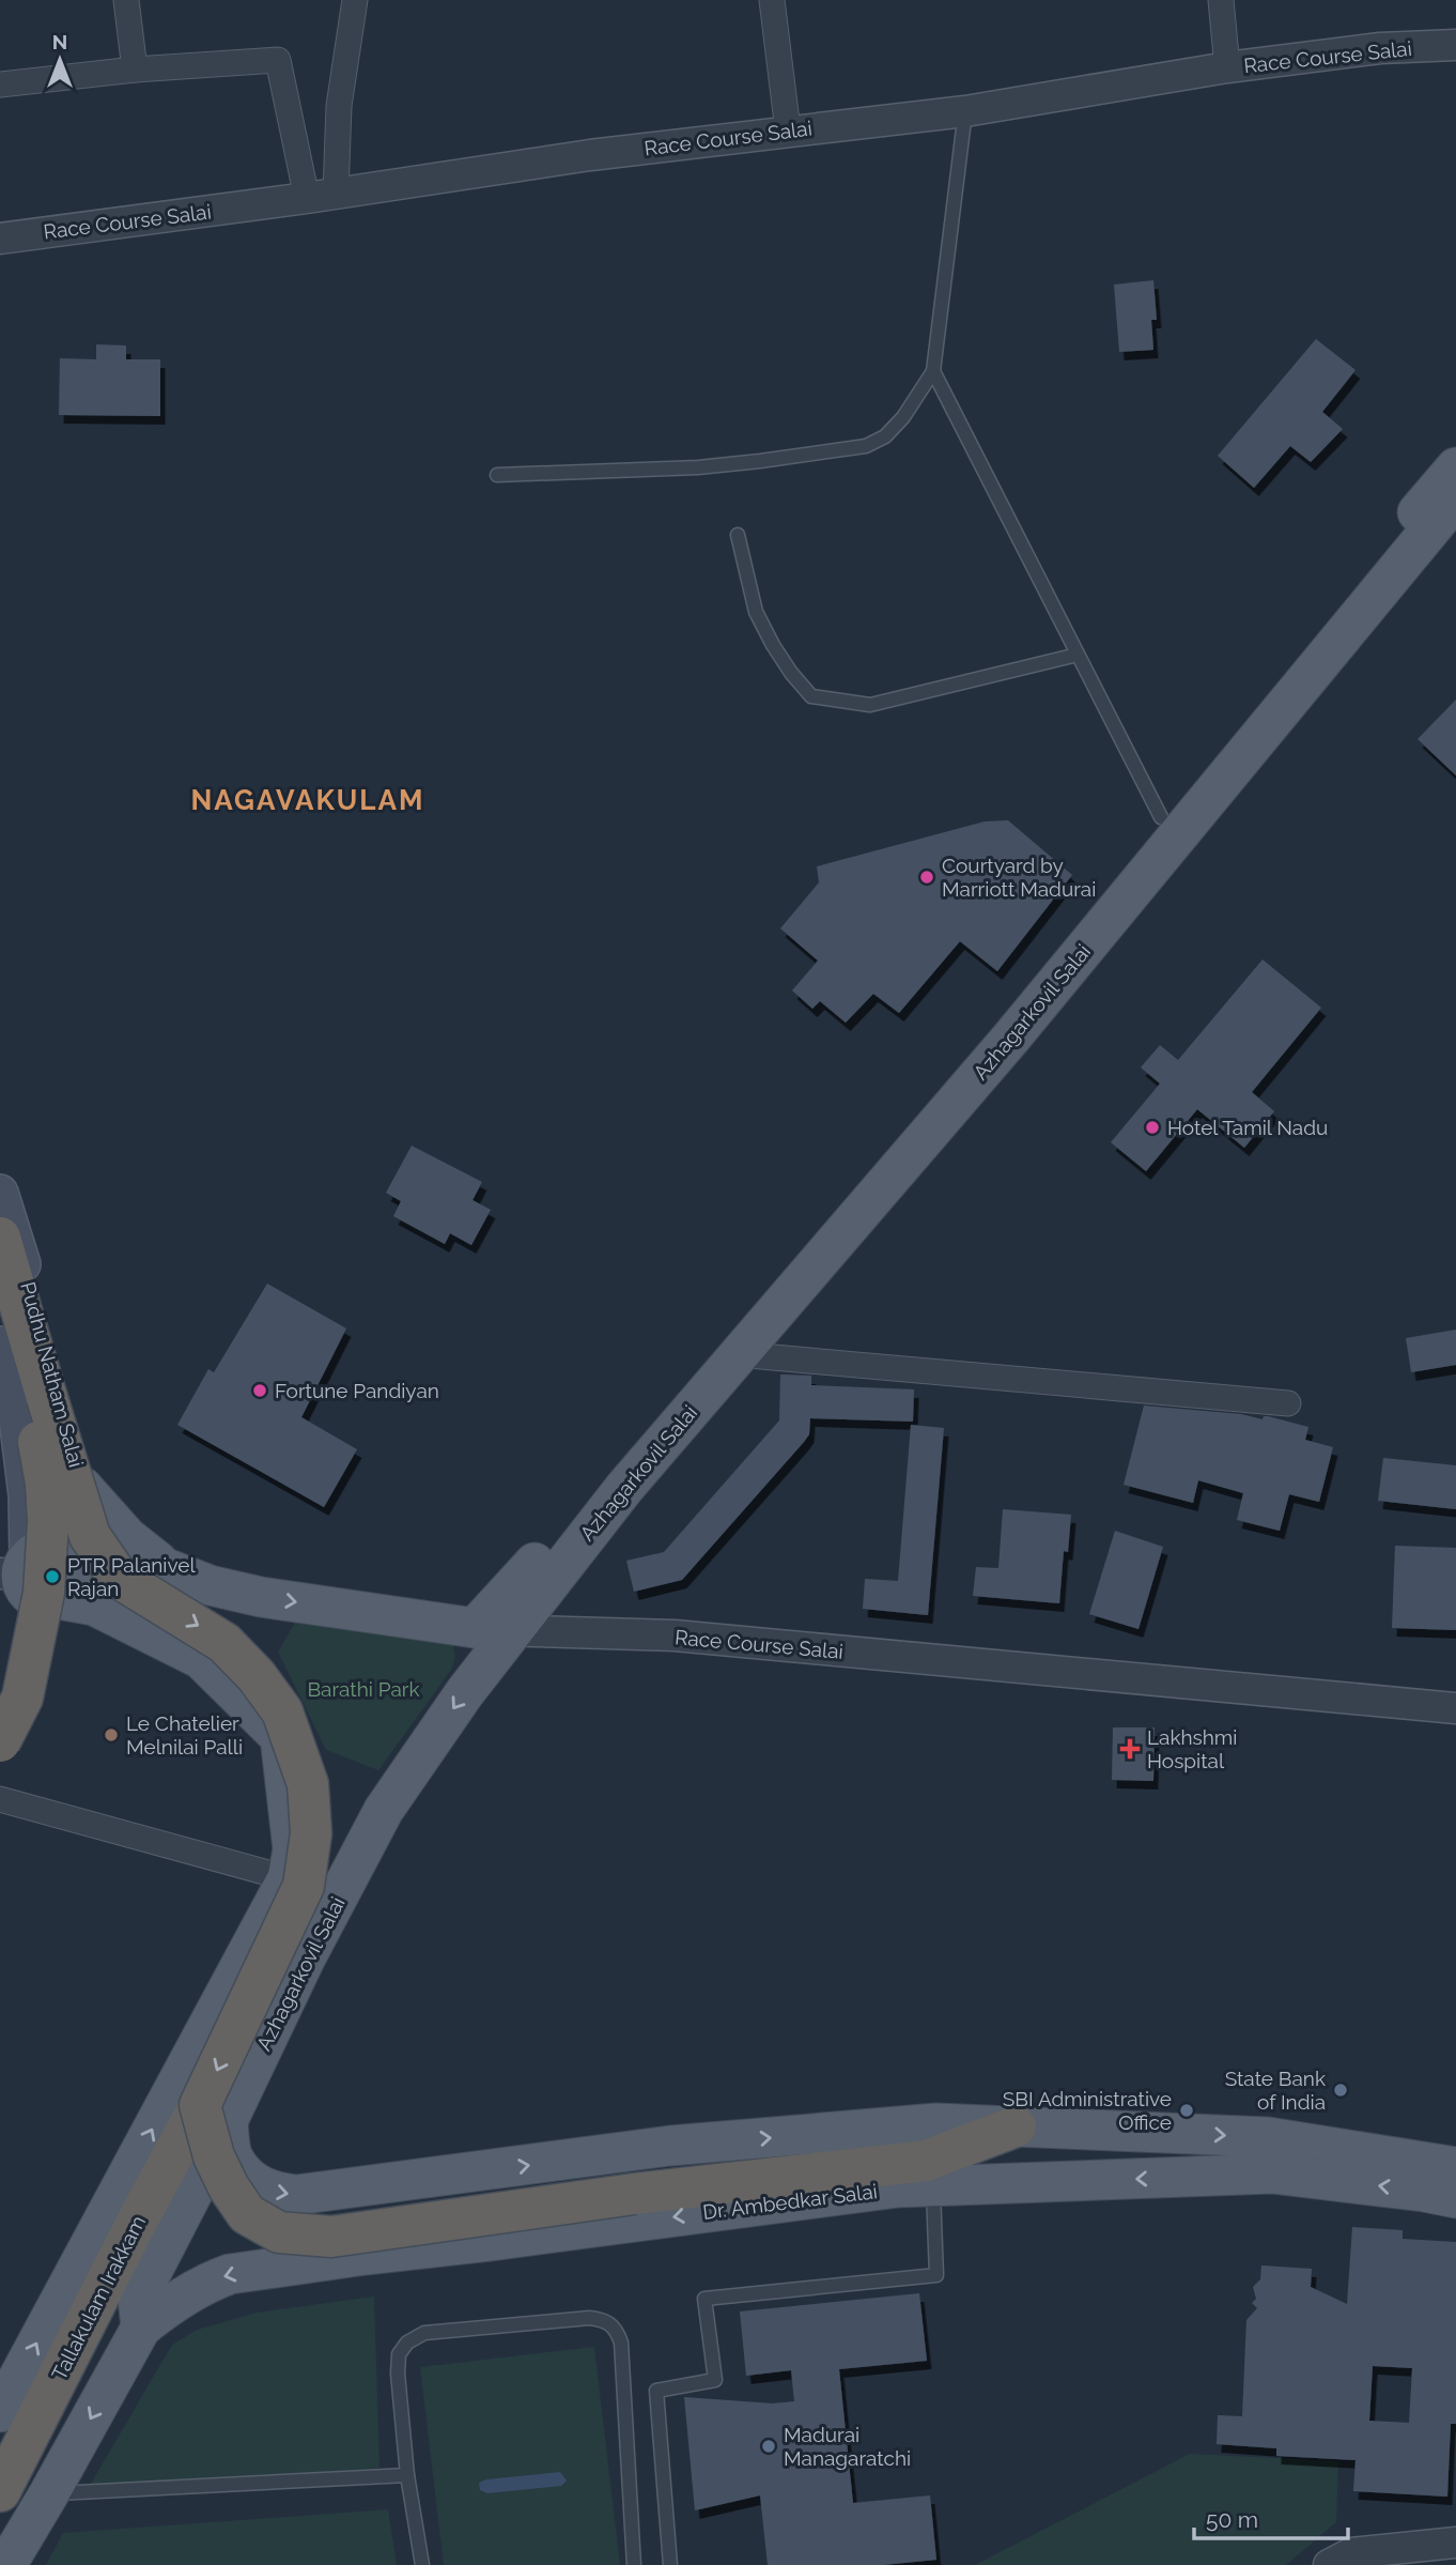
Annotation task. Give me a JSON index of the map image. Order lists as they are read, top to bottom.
{
  "streets": {
    "highway": ["Tallakulam Irakkam"],
    "main road": [
      "Race Course Salai",
      "Azhagarkovil Salai",
      "Pudhu Natham Salai",
      "Dr. Ambedkar Salai"
    ]
  },
  "crossings": [
    ["Race Course Salai", "Azhagarkovil Salai"],
    ["Race Course Salai", "Pudhu Natham Salai"],
    ["Azhagarkovil Salai", "Dr. Ambedkar Salai"],
    ["Azhagarkovil Salai", "Tallakulam Irakkam"]
  ],
  "districts": ["NAGAVAKULAM"],
  "parks": ["Barathi Park"],
  "places": {
    "other": [
      "Courtyard by Marriott Madurai",
      "Hotel Tamil Nadu",
      "Fortune Pandiyan",
      "PTR Palanivel Rajan",
      "Le Chatelier Melnilai Palli",
      "State Bank of India",
      "SBI Administrative Office",
      "Madurai Managaratchi"
    ],
    "health": ["Lakhshmi Hospital"]
  },
  "scale_bar": "50 m",
  "north": "top"
}
